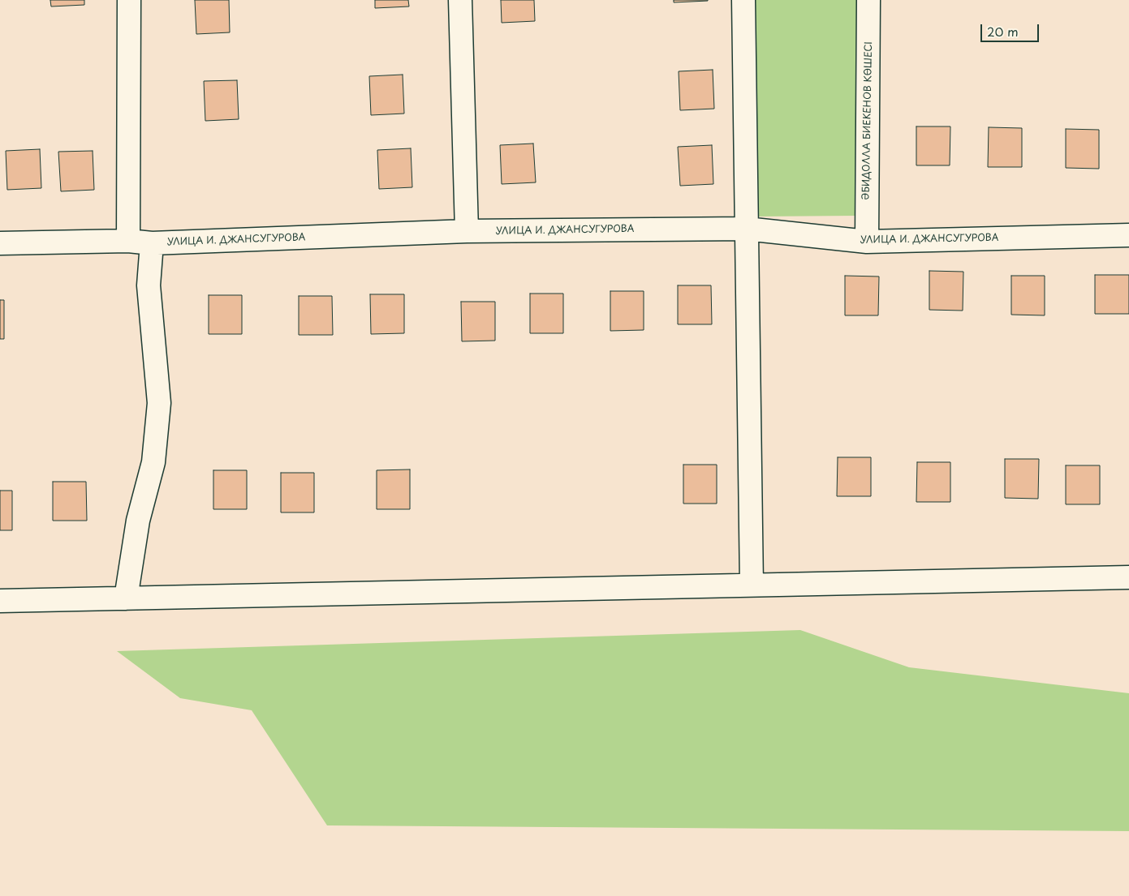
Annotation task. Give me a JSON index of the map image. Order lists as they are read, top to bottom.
{
  "streets": {
    "street": ["ӘБИДОЛЛА БИЕКЕНОВ КӨШЕСІ", "УЛИЦА И. ДЖАНСУГУРОВА"]
  },
  "crossings": [
    ["ӘБИДОЛЛА БИЕКЕНОВ КӨШЕСІ", "УЛИЦА И. ДЖАНСУГУРОВА"]
  ],
  "scale_bar": "20 m"
}
